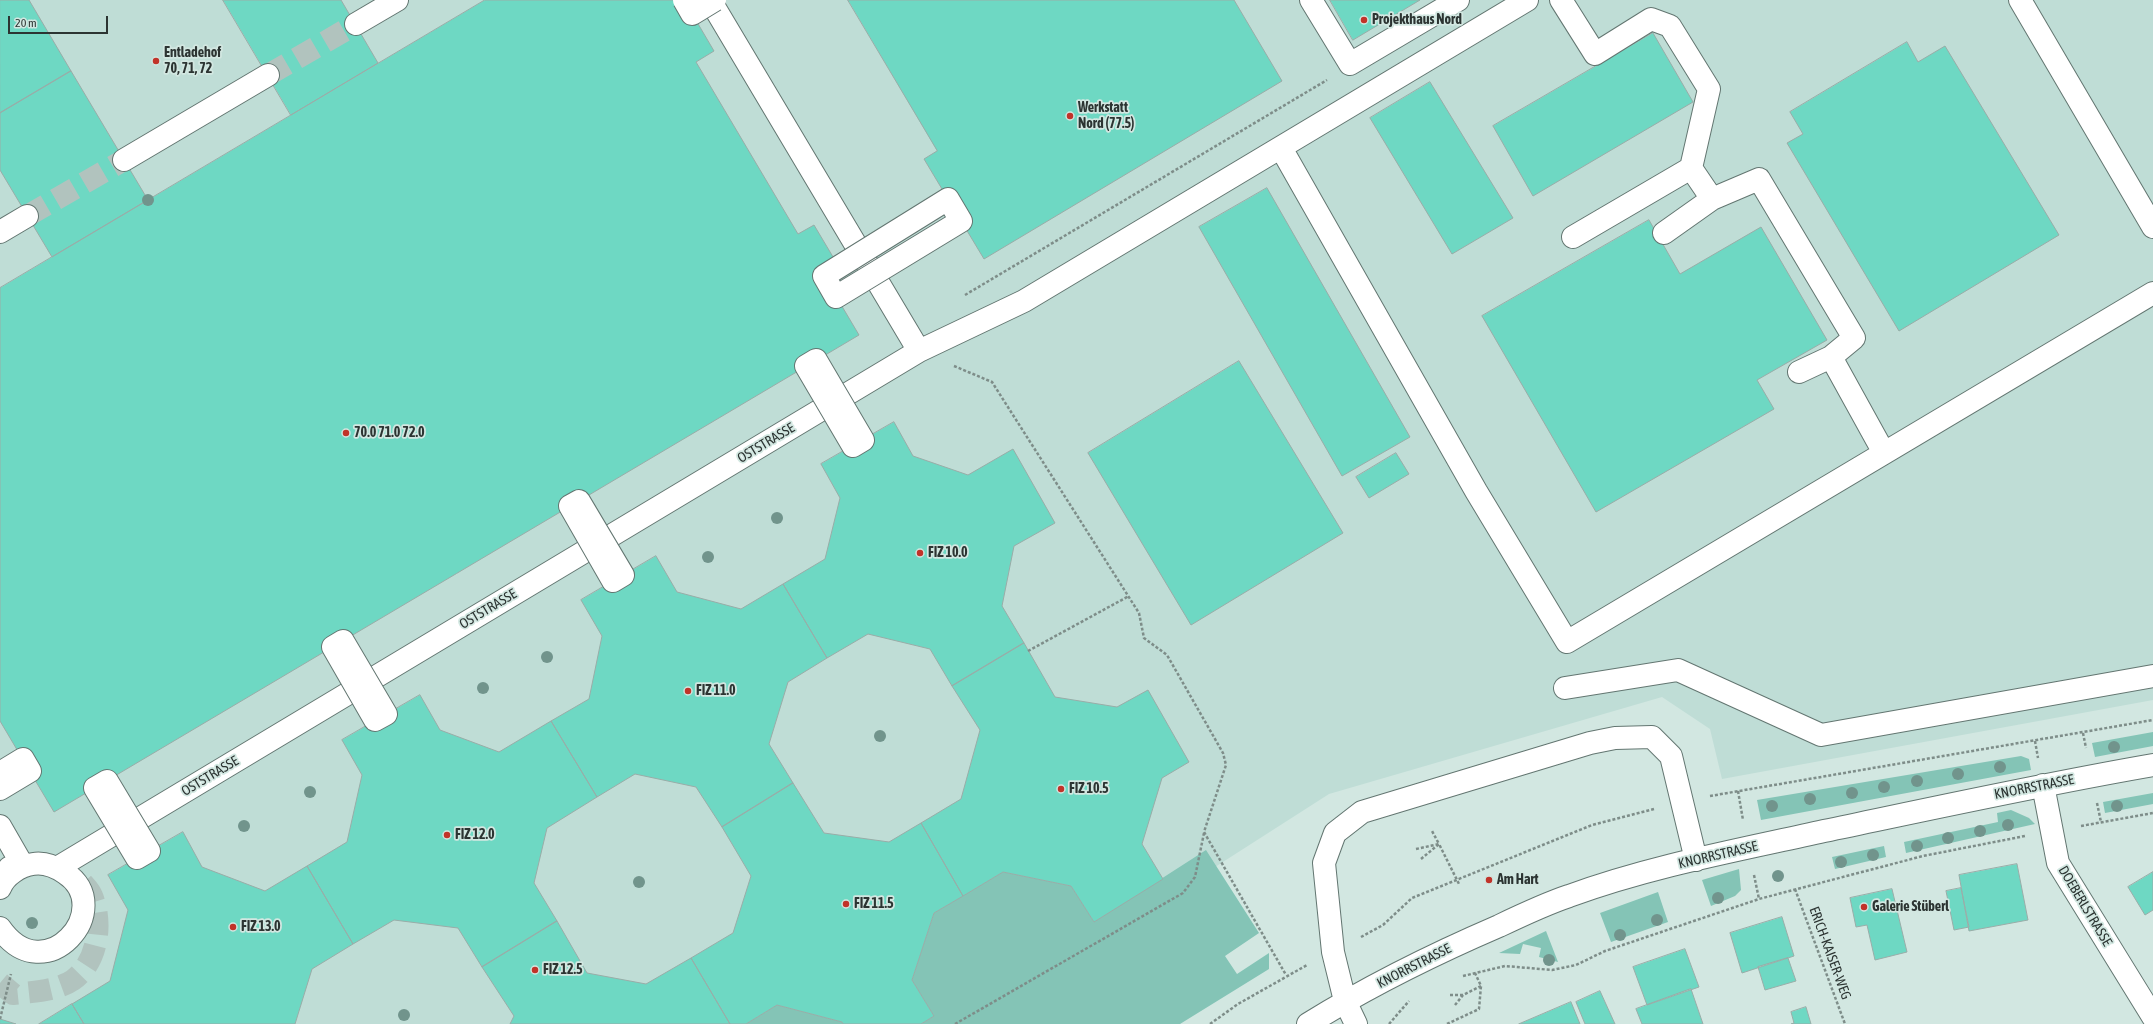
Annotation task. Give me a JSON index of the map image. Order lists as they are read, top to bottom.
{
  "streets": {
    "street": ["OSTSTRASSE", "KNORRSTRASSE", "DOEBERLSTRASSE"],
    "path": ["ERICH-KAISER-WEG"]
  },
  "crossings": [
    ["KNORRSTRASSE", "DOEBERLSTRASSE"]
  ],
  "places": [
    "Projekthaus Nord",
    "Entladehof 70, 71, 72",
    "Werkstatt Nord (77.5)",
    "70.0 71.0 72.0",
    "FIZ 10.0",
    "FIZ 11.0",
    "FIZ 10.5",
    "FIZ 12.0",
    "Am Hart",
    "FIZ 11.5",
    "Galerie Stüberl",
    "FIZ 13.0",
    "FIZ 12.5"
  ],
  "scale_bar": "20 m"
}
